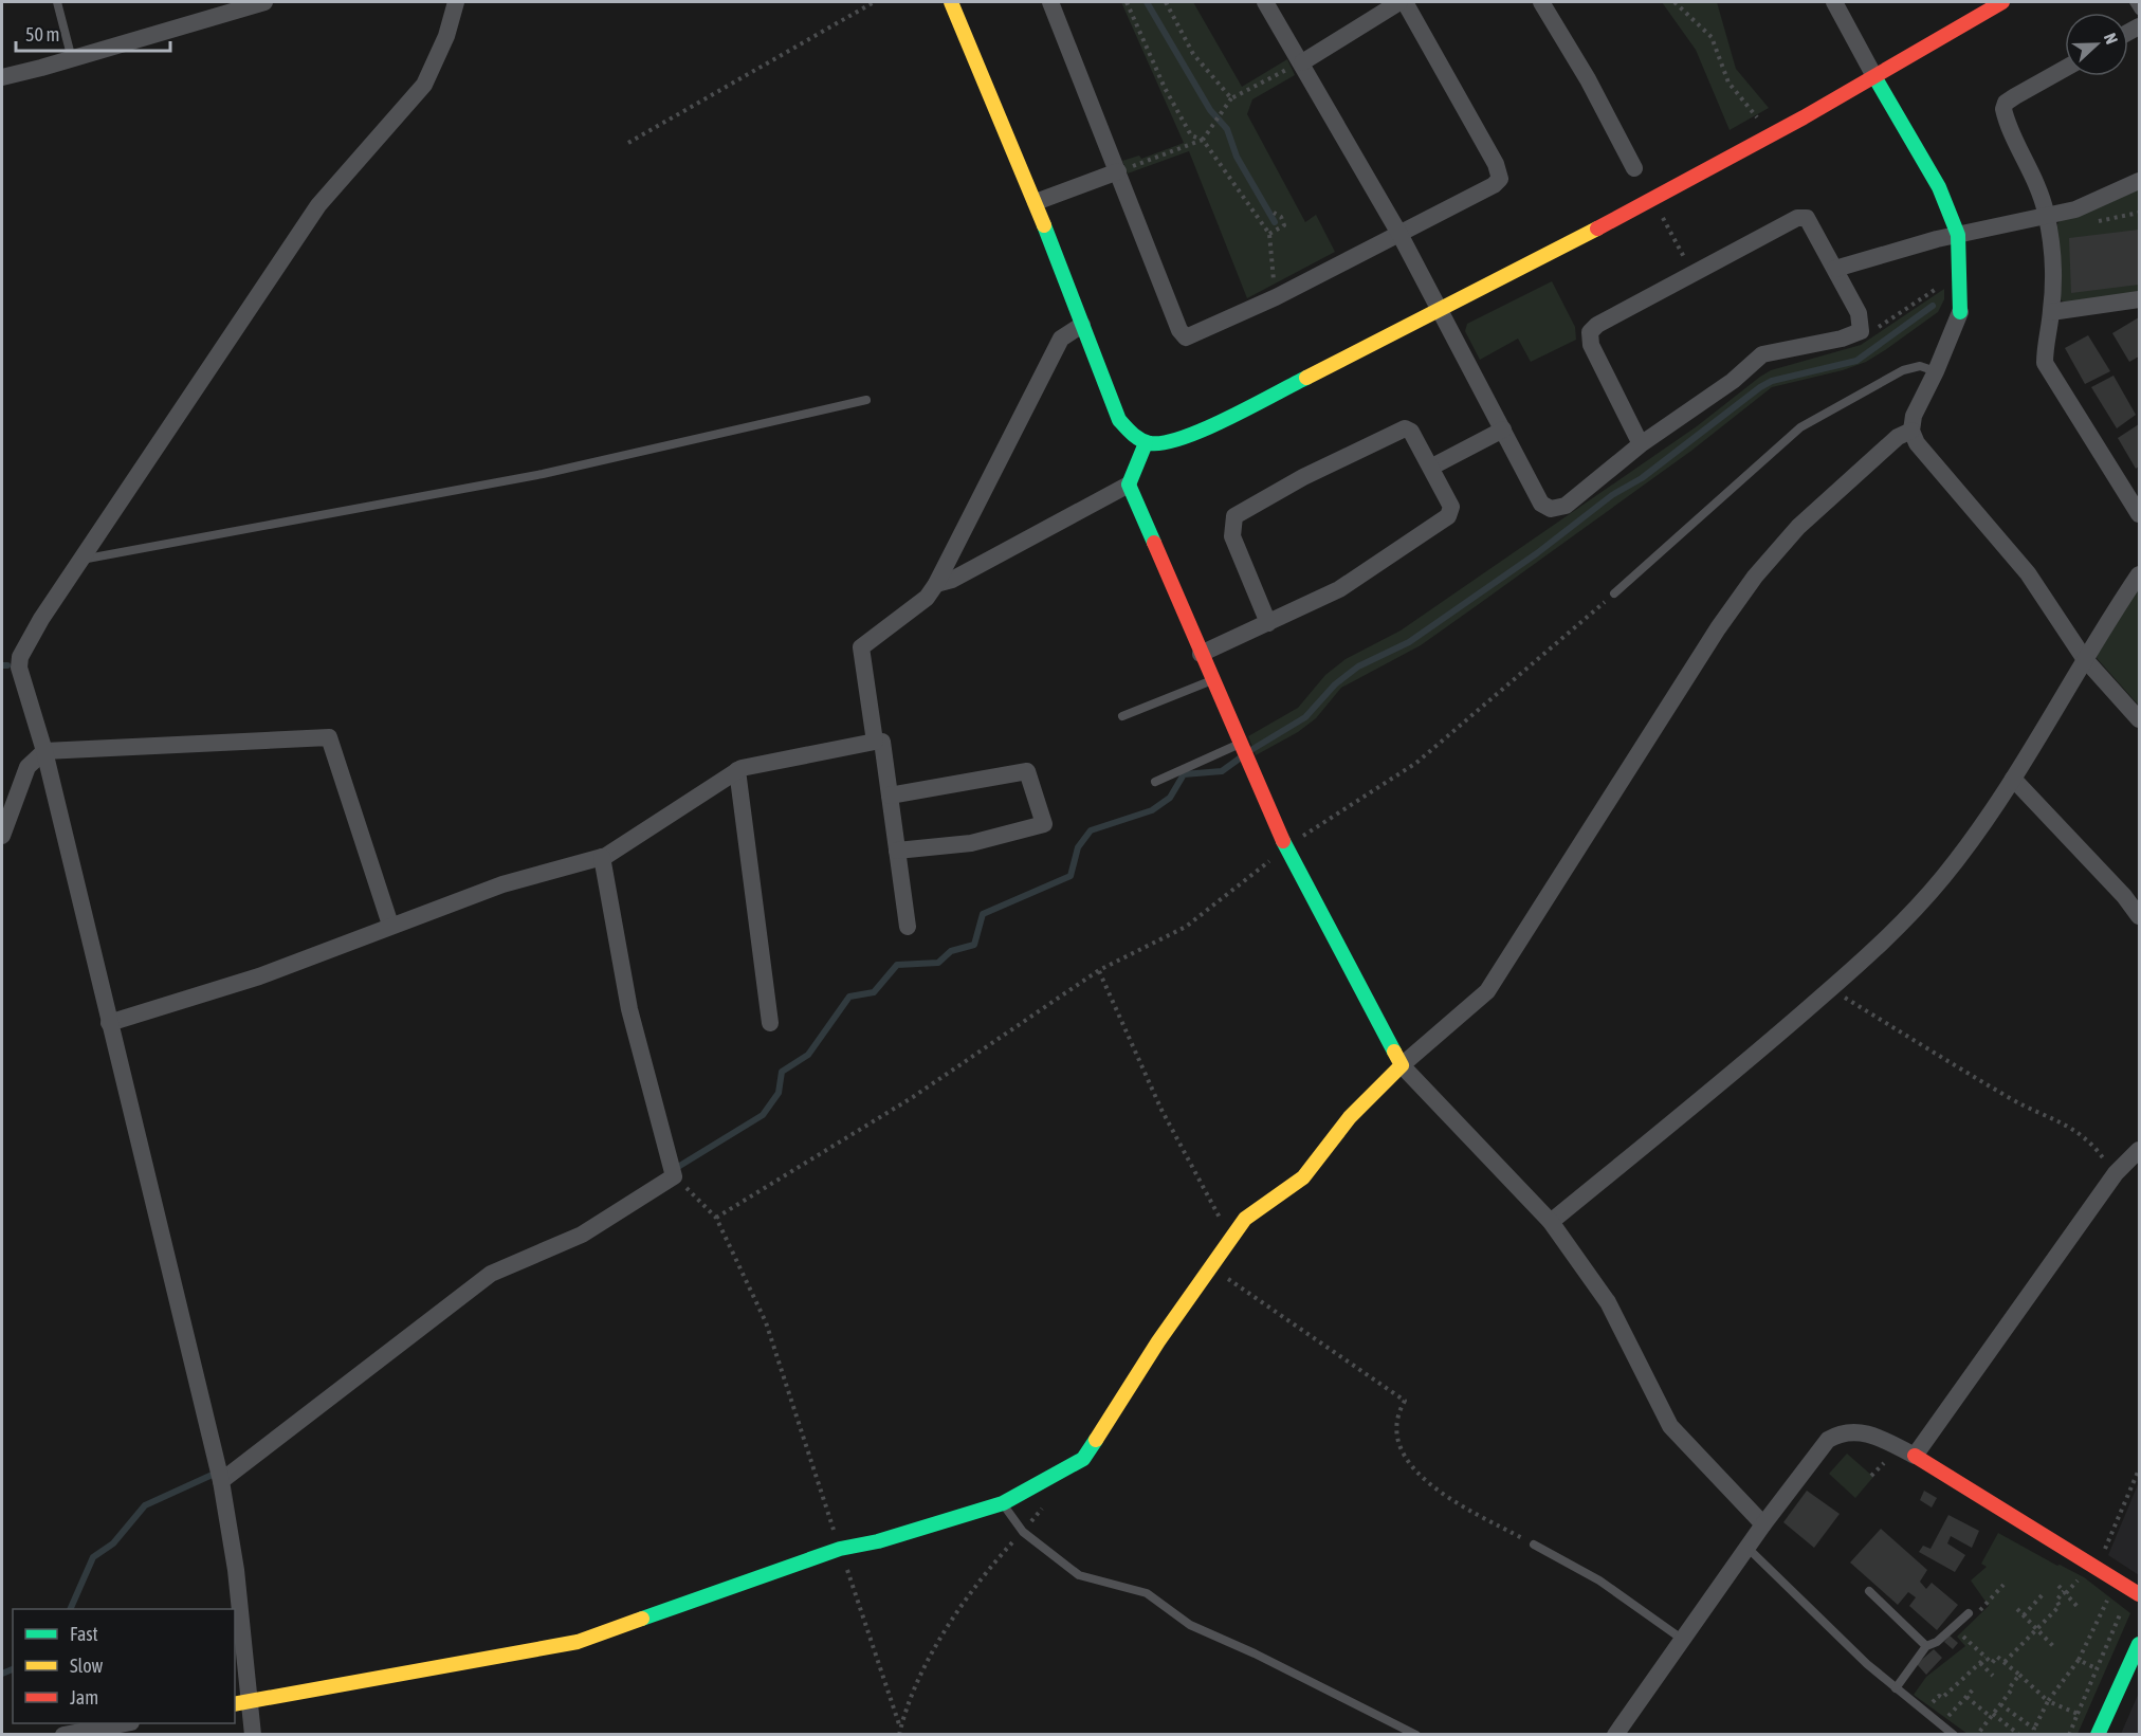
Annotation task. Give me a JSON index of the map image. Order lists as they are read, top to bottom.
{
  "legend": ["Fast", "Slow", "Jam"],
  "scale_bar": "50 m",
  "north": "right"
}
